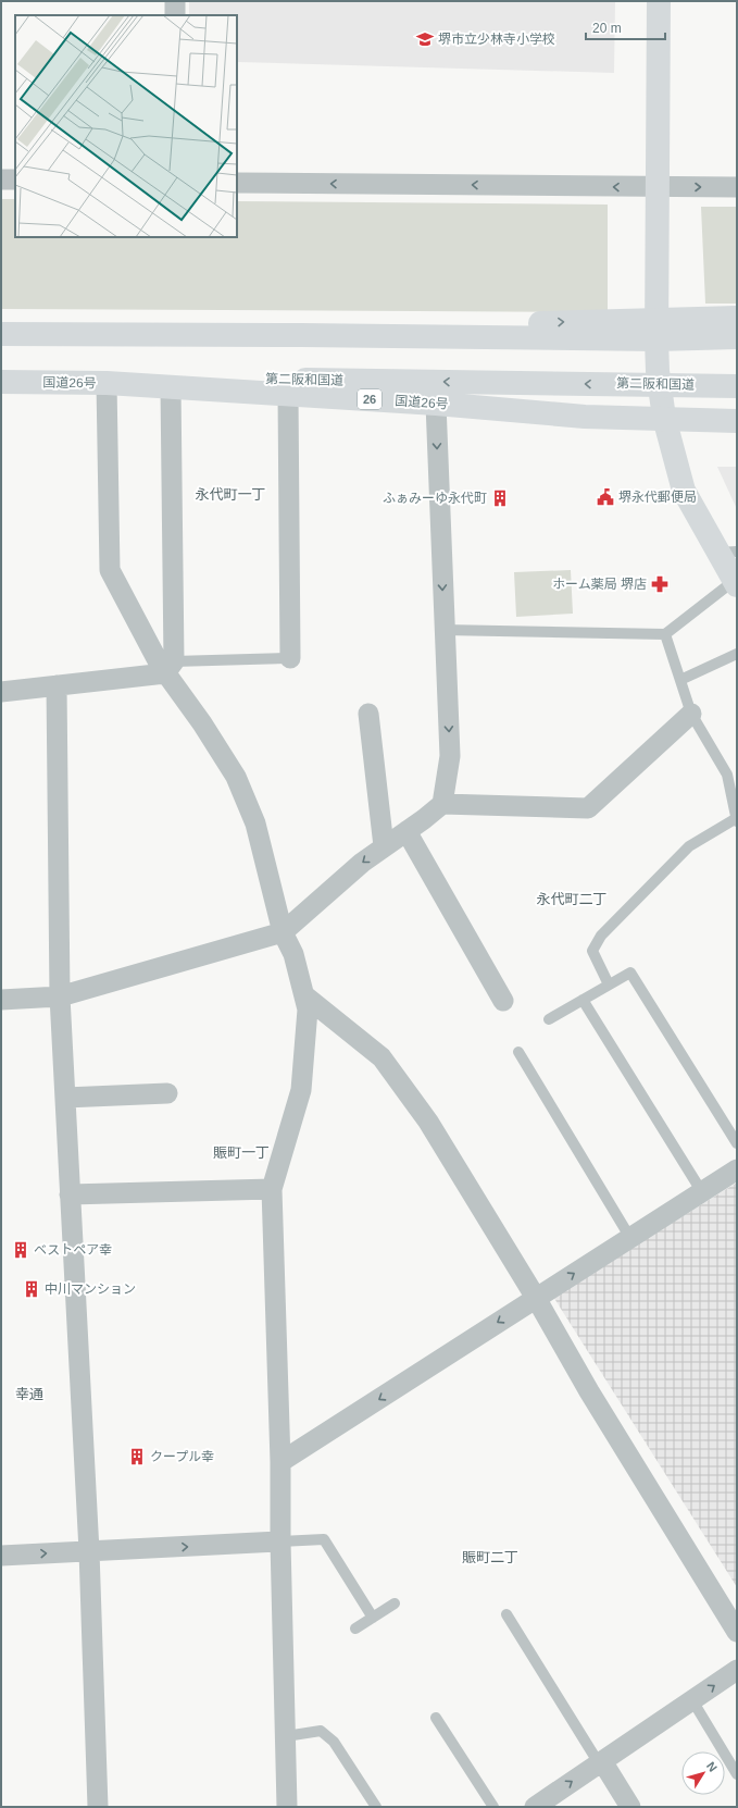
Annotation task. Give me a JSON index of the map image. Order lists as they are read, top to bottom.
{
  "streets": {
    "main road": ["第二阪和国道", "国道26号", "26"]
  },
  "districts": [
    "永代町一丁",
    "永代町二丁",
    "賑町一丁",
    "幸通",
    "賑町二丁"
  ],
  "places": {
    "school or university": ["堺市立少林寺小学校"],
    "public building": ["堺永代郵便局"],
    "building": [
      "ふぁみーゆ永代町",
      "ベストペア幸",
      "中川マンション",
      "クープル幸"
    ],
    "pharmacy": ["ホーム薬局 堺店"]
  },
  "scale_bar": "20 m",
  "north": "top right"
}
